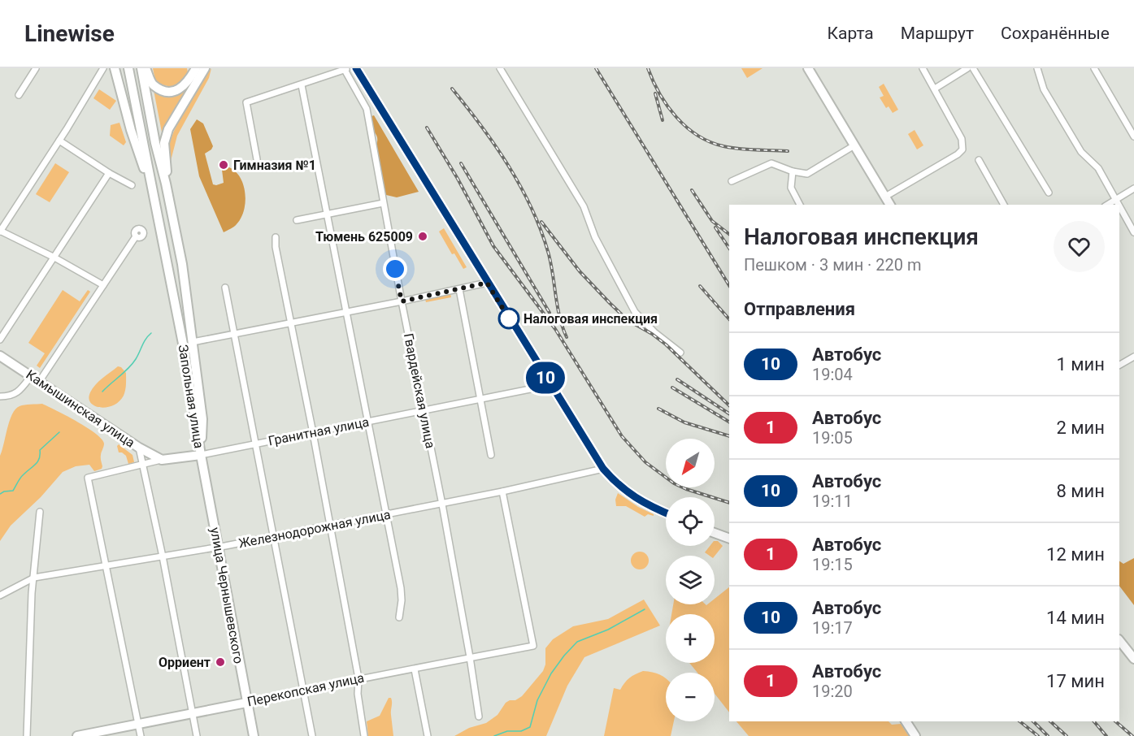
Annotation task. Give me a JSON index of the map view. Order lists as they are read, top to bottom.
{
  "streets": {
    "street": [
      "Гвардейская улица",
      "Запольная улица",
      "Камышинская улица",
      "Гранитная улица",
      "Железнодорожная улица",
      "улица Чернышевского",
      "Перекопская улица"
    ]
  },
  "crossings": [
    ["Гвардейская улица", "Гранитная улица"],
    ["Гвардейская улица", "Железнодорожная улица"],
    ["Гвардейская улица", "Перекопская улица"],
    ["Запольная улица", "Гранитная улица"],
    ["Запольная улица", "улица Чернышевского"],
    ["Камышинская улица", "Гранитная улица"],
    ["Гранитная улица", "Железнодорожная улица"],
    ["Гранитная улица", "улица Чернышевского"],
    ["Железнодорожная улица", "улица Чернышевского"],
    ["Железнодорожная улица", "Перекопская улица"],
    ["улица Чернышевского", "Перекопская улица"]
  ],
  "places": [
    "Гимназия №1",
    "Тюмень 625009",
    "Налоговая инспекция",
    "Орриент"
  ],
  "lines": ["bus line 10"],
  "north": "bottom left",
  "page": {
    "header": "Linewise",
    "nav": ["Карта", "Маршрут", "Сохранённые"],
    "on_map": "10",
    "heading": [
      ["Налоговая инспекция", "Пешком · 3 мин · 220 m"],
      "Отправления"
    ],
    "list": [
      {
        "mark": "10",
        "name": "Автобус",
        "note": "19:04",
        "value": "1 мин"
      },
      {
        "mark": "1",
        "name": "Автобус",
        "note": "19:05",
        "value": "2 мин"
      },
      {
        "mark": "10",
        "name": "Автобус",
        "note": "19:11",
        "value": "8 мин"
      },
      {
        "mark": "1",
        "name": "Автобус",
        "note": "19:15",
        "value": "12 мин"
      },
      {
        "mark": "10",
        "name": "Автобус",
        "note": "19:17",
        "value": "14 мин"
      },
      {
        "mark": "1",
        "name": "Автобус",
        "note": "19:20",
        "value": "17 мин"
      }
    ],
    "map_buttons": ["+", "−"]
  }
}
